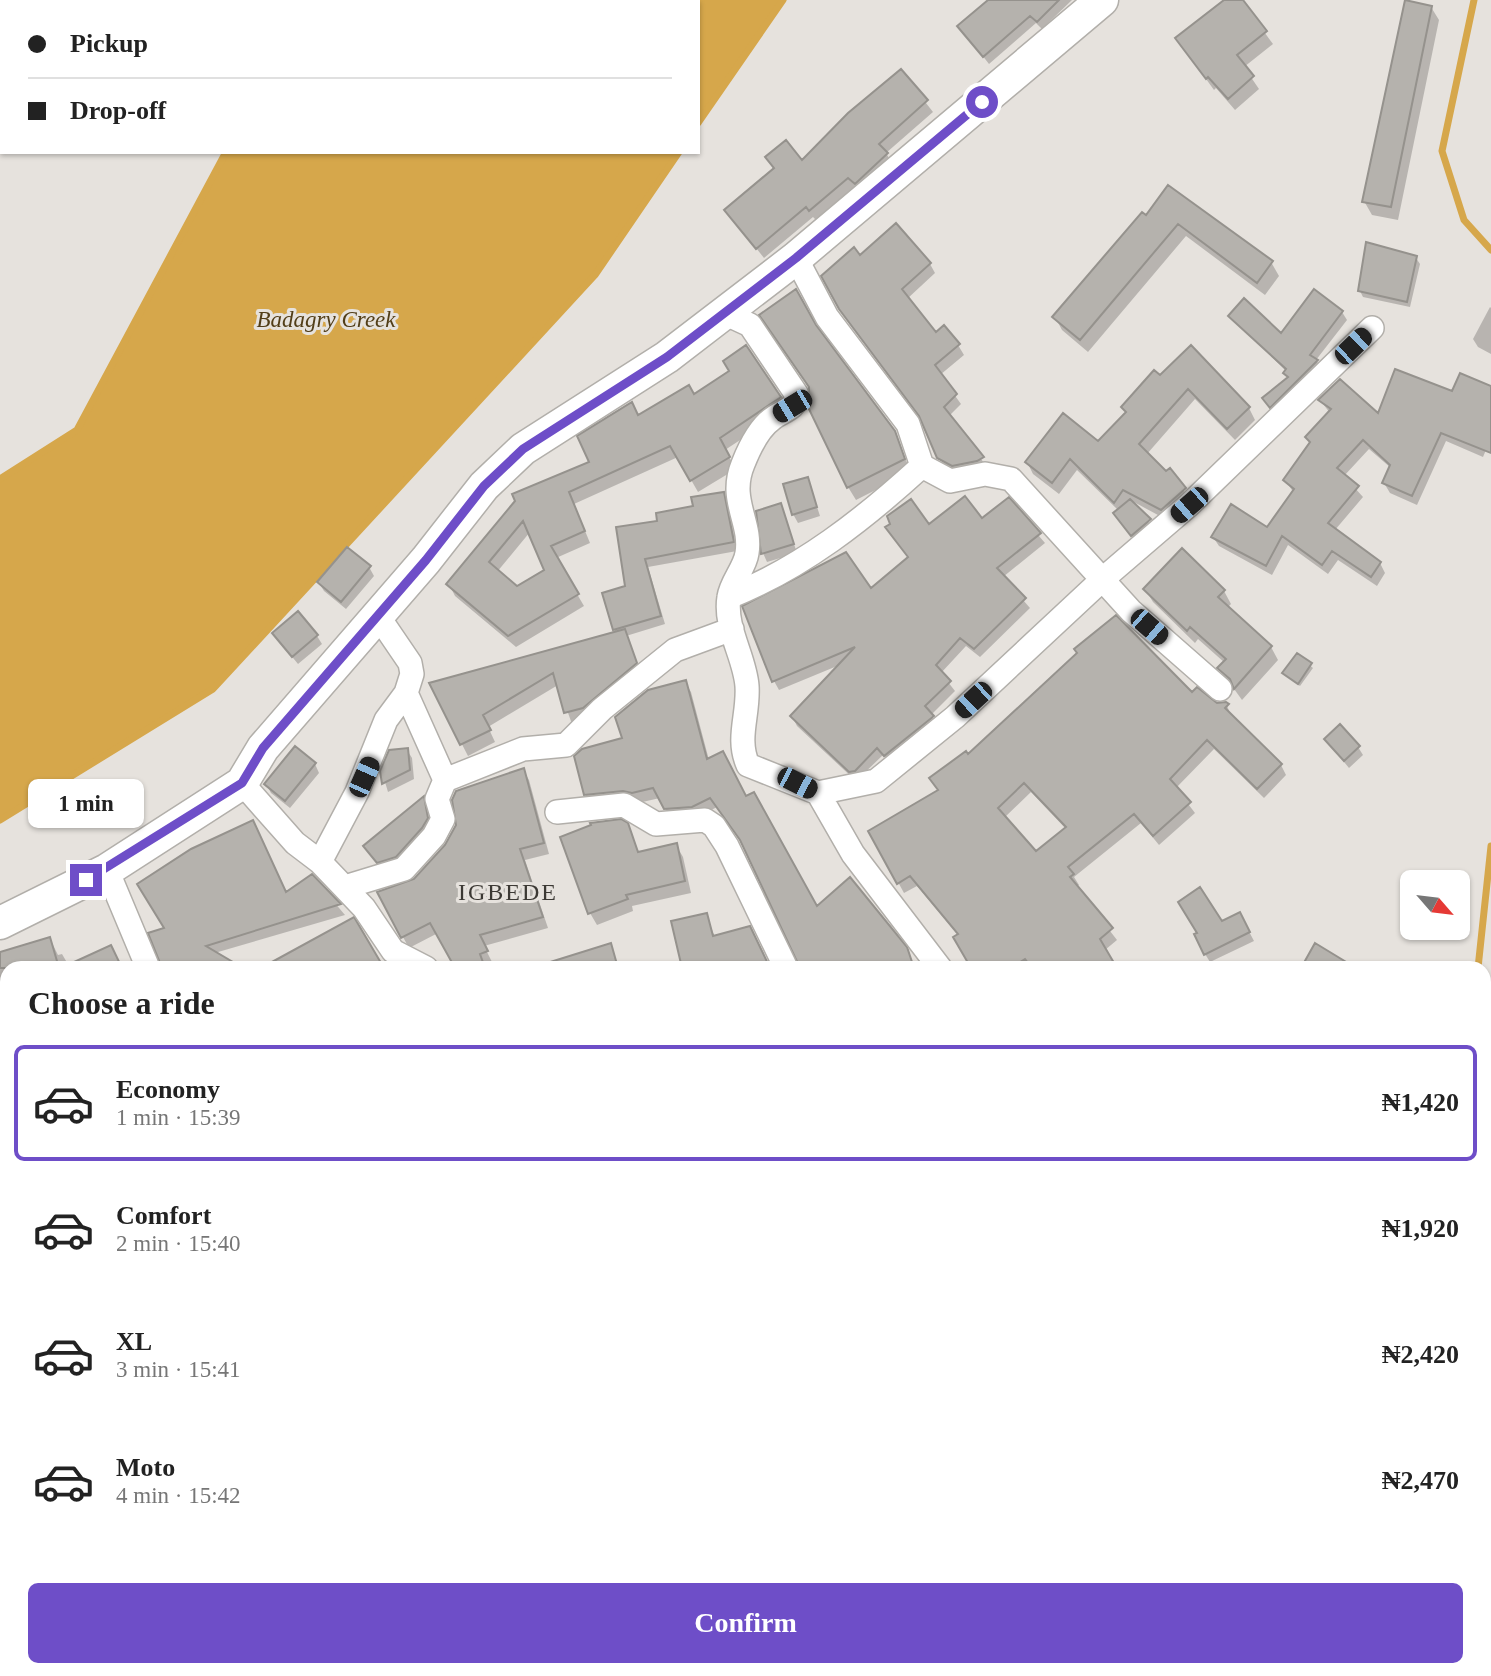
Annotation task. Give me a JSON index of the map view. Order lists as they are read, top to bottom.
{
  "districts": ["IGBEDE"],
  "water": ["Badagry Creek"],
  "north": "bottom right",
  "page": {
    "banner": ["Pickup", "Drop-off"],
    "bubble": "1 min",
    "heading": "Choose a ride",
    "list": [
      {
        "name": "Economy",
        "note": "1 min · 15:39",
        "value": "₦1,420"
      },
      {
        "name": "Comfort",
        "note": "2 min · 15:40",
        "value": "₦1,920"
      },
      {
        "name": "XL",
        "note": "3 min · 15:41",
        "value": "₦2,420"
      },
      {
        "name": "Moto",
        "note": "4 min · 15:42",
        "value": "₦2,470"
      }
    ],
    "buttons": "Confirm"
  }
}
